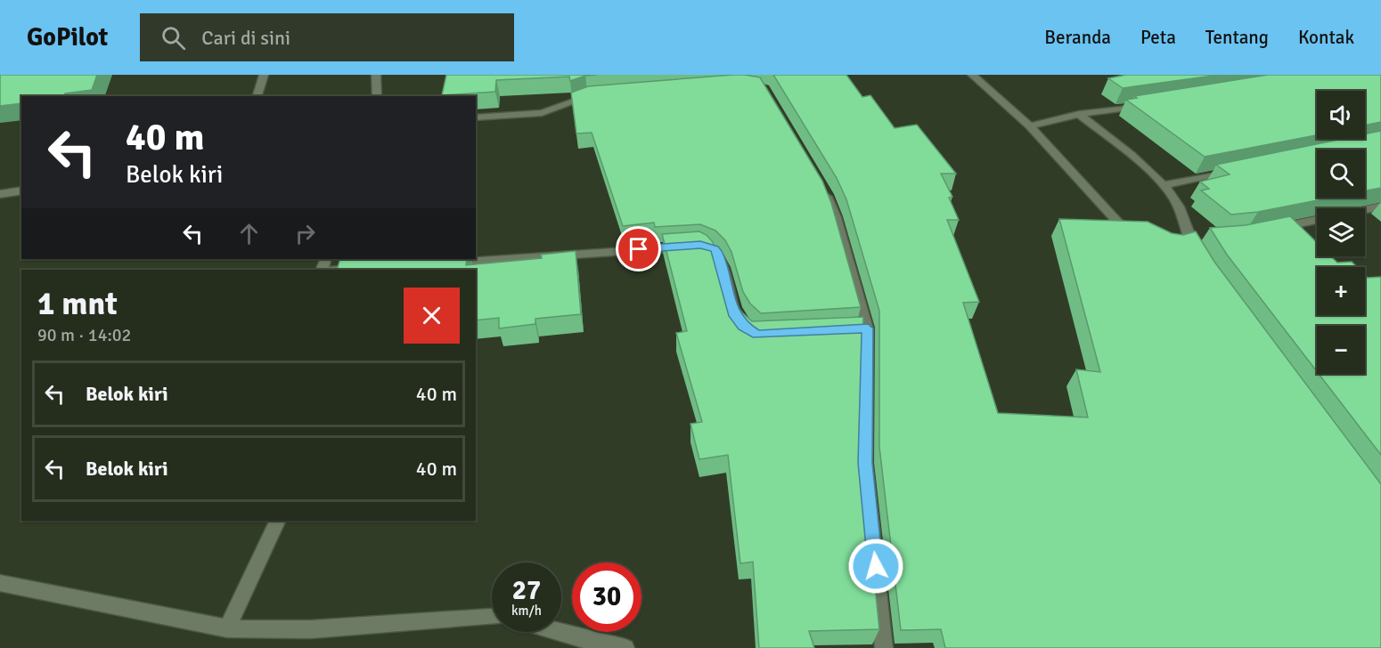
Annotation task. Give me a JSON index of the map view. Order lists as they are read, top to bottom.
{
  "page": {
    "header": "GoPilot",
    "search": "Cari di sini",
    "nav": [
      "Beranda",
      "Peta",
      "Tentang",
      "Kontak"
    ],
    "map_buttons": ["+", "−"],
    "turn": ["40 m", "Belok kiri"],
    "heading": ["1 mnt", "90 m · 14:02"],
    "list": [
      {
        "name": "Belok kiri",
        "value": "40 m"
      },
      {
        "name": "Belok kiri",
        "value": "40 m"
      }
    ],
    "speed": "27 km/h",
    "limit": "30"
  }
}
